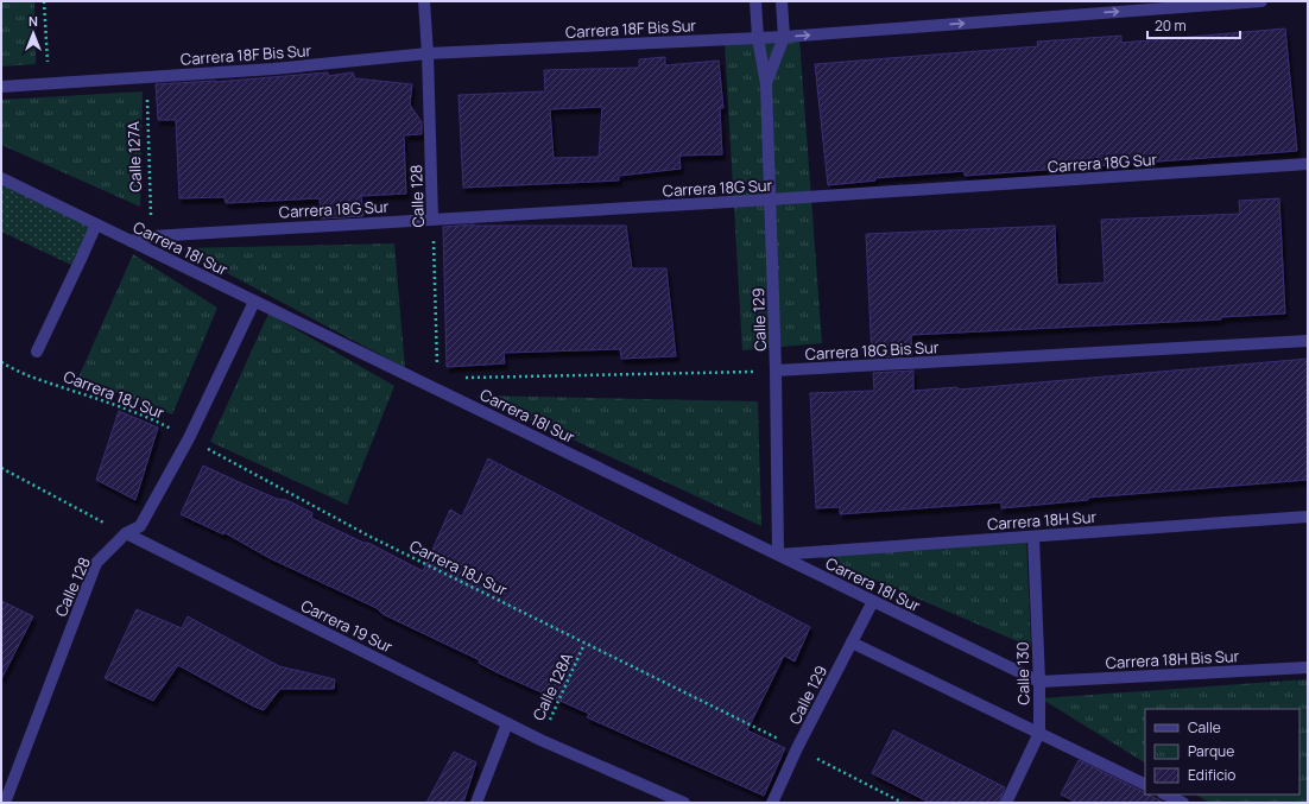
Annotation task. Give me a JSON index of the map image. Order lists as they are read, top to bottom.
{
  "streets": {
    "street": [
      "Carrera 18F Bis Sur",
      "Carrera 18G Sur",
      "Calle 128",
      "Carrera 18I Sur",
      "Calle 129",
      "Carrera 18G Bis Sur",
      "Carrera 18H Sur",
      "Carrera 19 Sur",
      "Carrera 18H Bis Sur",
      "Calle 130"
    ],
    "path": ["Calle 127A", "Carrera 18J Sur", "Calle 128A"]
  },
  "crossings": [
    ["Carrera 18F Bis Sur", "Calle 127A"],
    ["Carrera 18F Bis Sur", "Calle 128"],
    ["Carrera 18F Bis Sur", "Calle 129"],
    ["Calle 127A", "Carrera 18G Sur"],
    ["Carrera 18G Sur", "Calle 128"],
    ["Carrera 18G Sur", "Carrera 18I Sur"],
    ["Carrera 18G Sur", "Calle 129"],
    ["Calle 128", "Carrera 18I Sur"],
    ["Calle 128", "Carrera 18J Sur"],
    ["Calle 128", "Carrera 19 Sur"],
    ["Carrera 18I Sur", "Calle 129"],
    ["Carrera 18I Sur", "Carrera 18H Sur"],
    ["Carrera 18I Sur", "Carrera 18H Bis Sur"],
    ["Carrera 18I Sur", "Calle 130"],
    ["Calle 129", "Carrera 18G Bis Sur"],
    ["Calle 129", "Carrera 18J Sur"],
    ["Calle 129", "Carrera 18H Sur"],
    ["Carrera 18J Sur", "Calle 128A"],
    ["Carrera 18H Sur", "Calle 130"],
    ["Carrera 19 Sur", "Calle 128A"],
    ["Carrera 18H Bis Sur", "Calle 130"]
  ],
  "one_way": ["Carrera 18F Bis Sur"],
  "legend": ["Calle", "Parque", "Edificio"],
  "scale_bar": "20 m",
  "north": "top"
}
